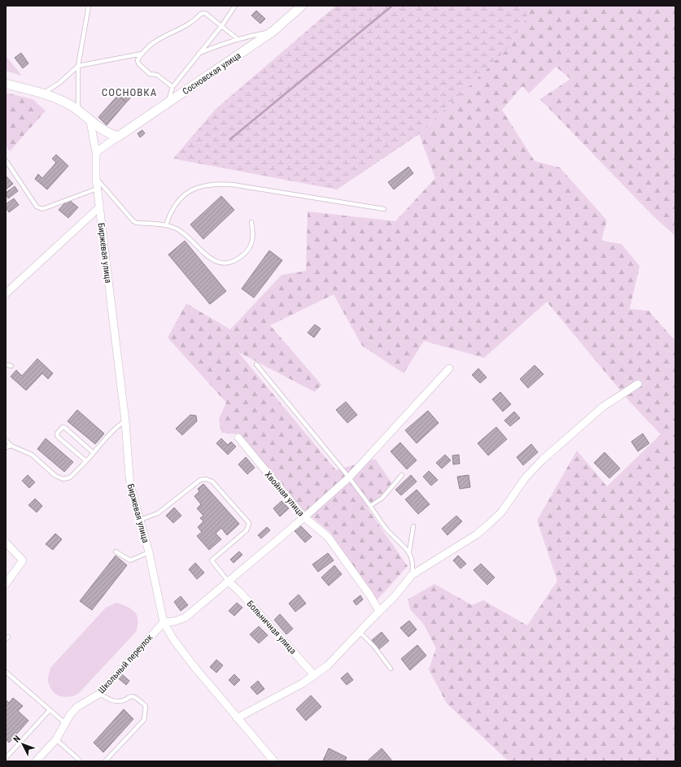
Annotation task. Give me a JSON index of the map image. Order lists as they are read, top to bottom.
{
  "streets": {
    "street": [
      "Сосновская улица",
      "Биржевая улица",
      "Хвойная улица",
      "Больничная улица",
      "Школьный переулок"
    ]
  },
  "crossings": [
    ["Биржевая улица", "Школьный переулок"]
  ],
  "districts": ["СОСНОВКА"],
  "north": "top left"
}
